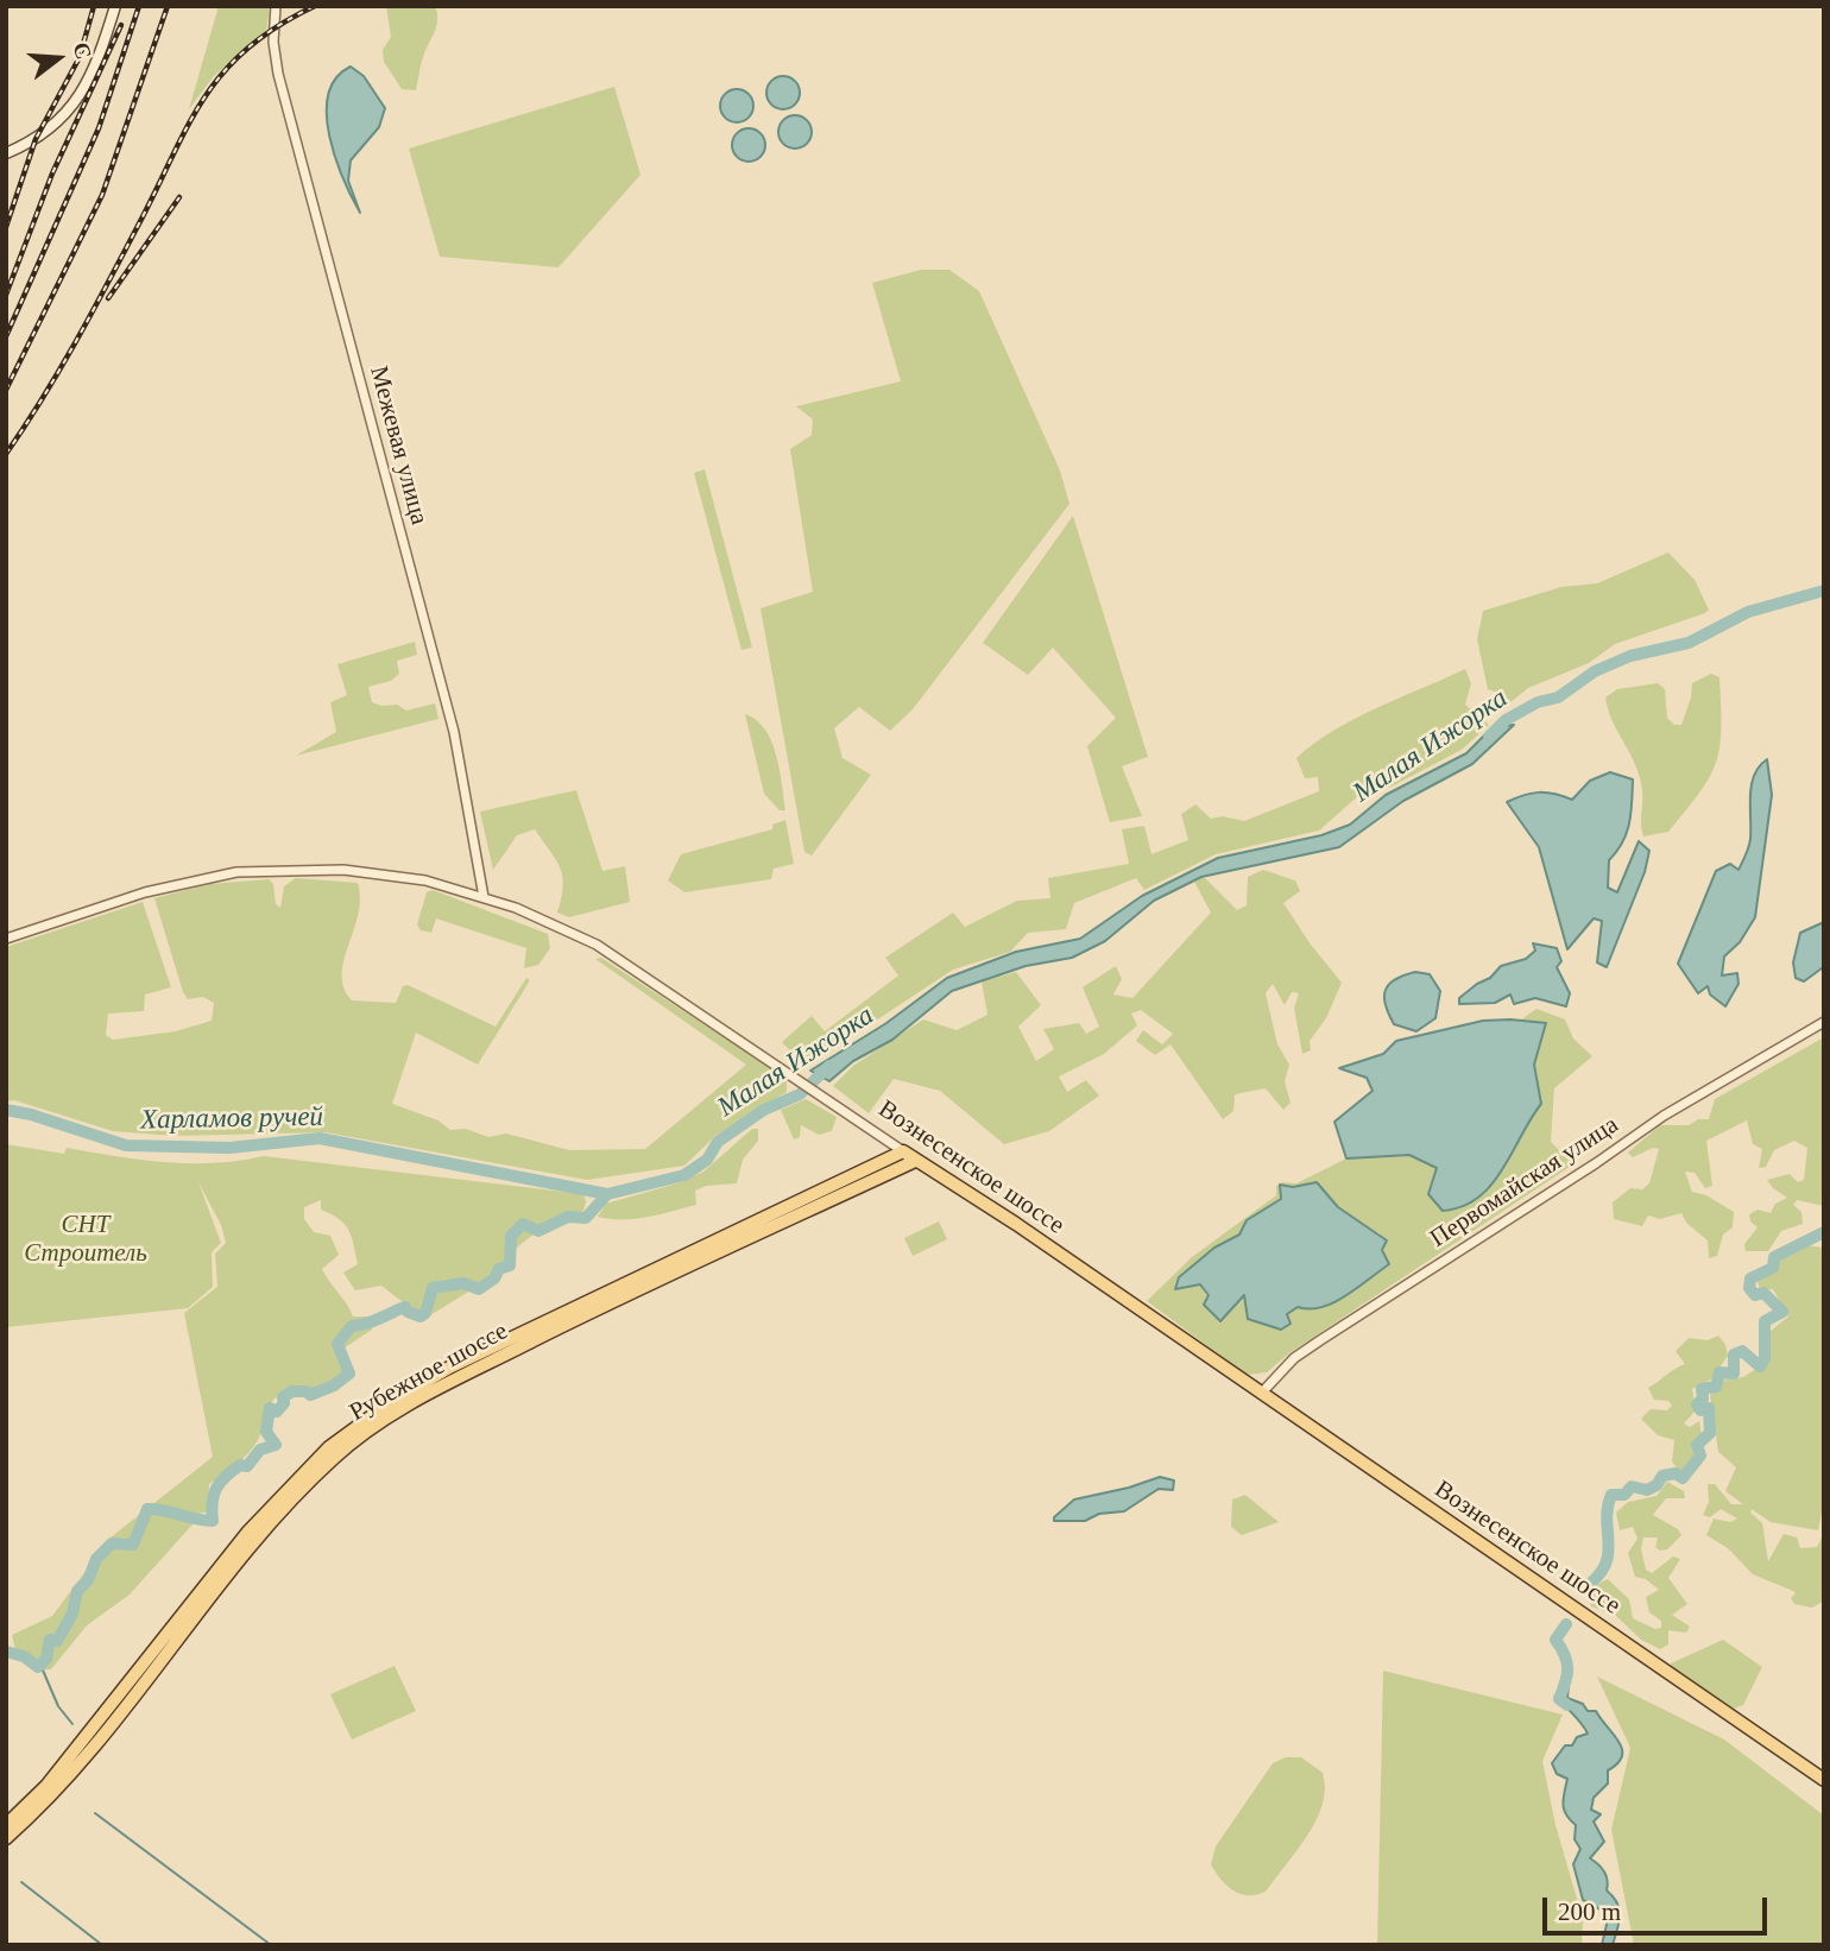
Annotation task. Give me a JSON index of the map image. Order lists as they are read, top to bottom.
{
  "streets": {
    "main road": ["Вознесенское шоссе", "Рубежное шоссе"],
    "street": ["Межевая улица", "Первомайская улица"]
  },
  "crossings": [
    ["Межевая улица", "Вознесенское шоссе"],
    ["Вознесенское шоссе", "Первомайская улица"],
    ["Вознесенское шоссе", "Рубежное шоссе"]
  ],
  "water": ["Малая Ижорка", "Харламов ручей"],
  "parks": ["СНТ Строитель"],
  "scale_bar": "200 m",
  "north": "right"
}
